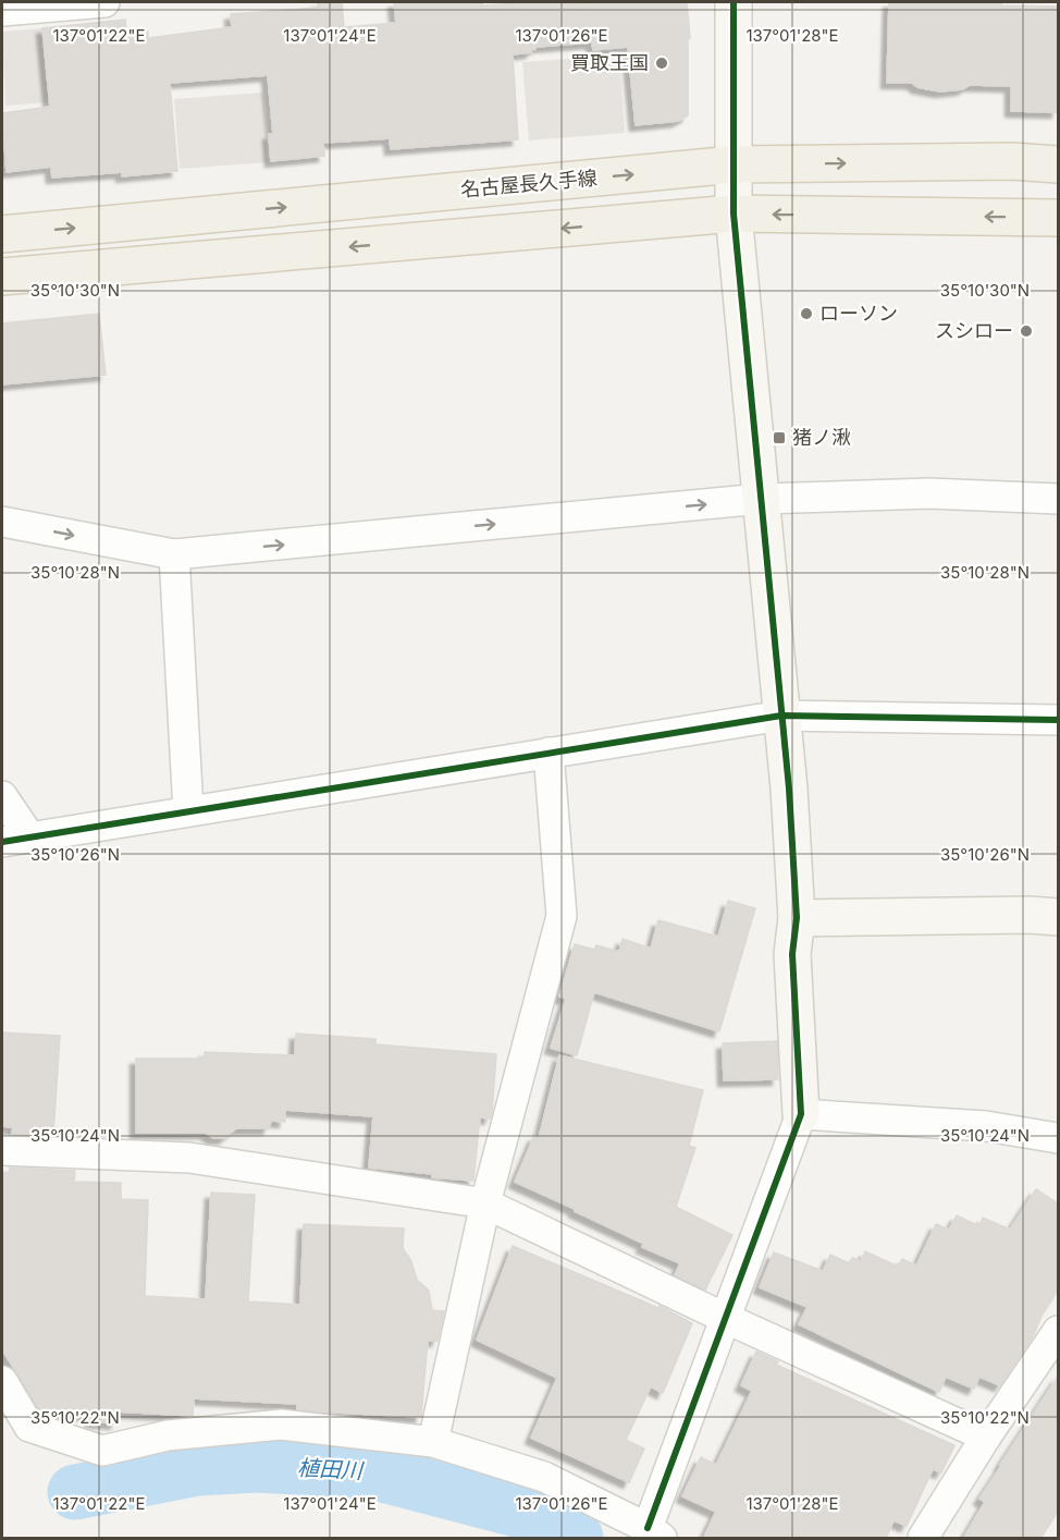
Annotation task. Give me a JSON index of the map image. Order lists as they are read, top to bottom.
{
  "streets": {
    "main road": ["名古屋長久手線"]
  },
  "water": ["植田川"],
  "places": {
    "other": ["買取王国", "ローソン", "スシロー"],
    "transit": ["猪ノ湫"]
  },
  "coordinates": [
    "137°01'22\"E",
    "137°01'24\"E",
    "137°01'26\"E",
    "137°01'28\"E",
    "35°10'30\"N",
    "35°10'28\"N",
    "35°10'26\"N",
    "35°10'24\"N",
    "35°10'22\"N"
  ]
}
